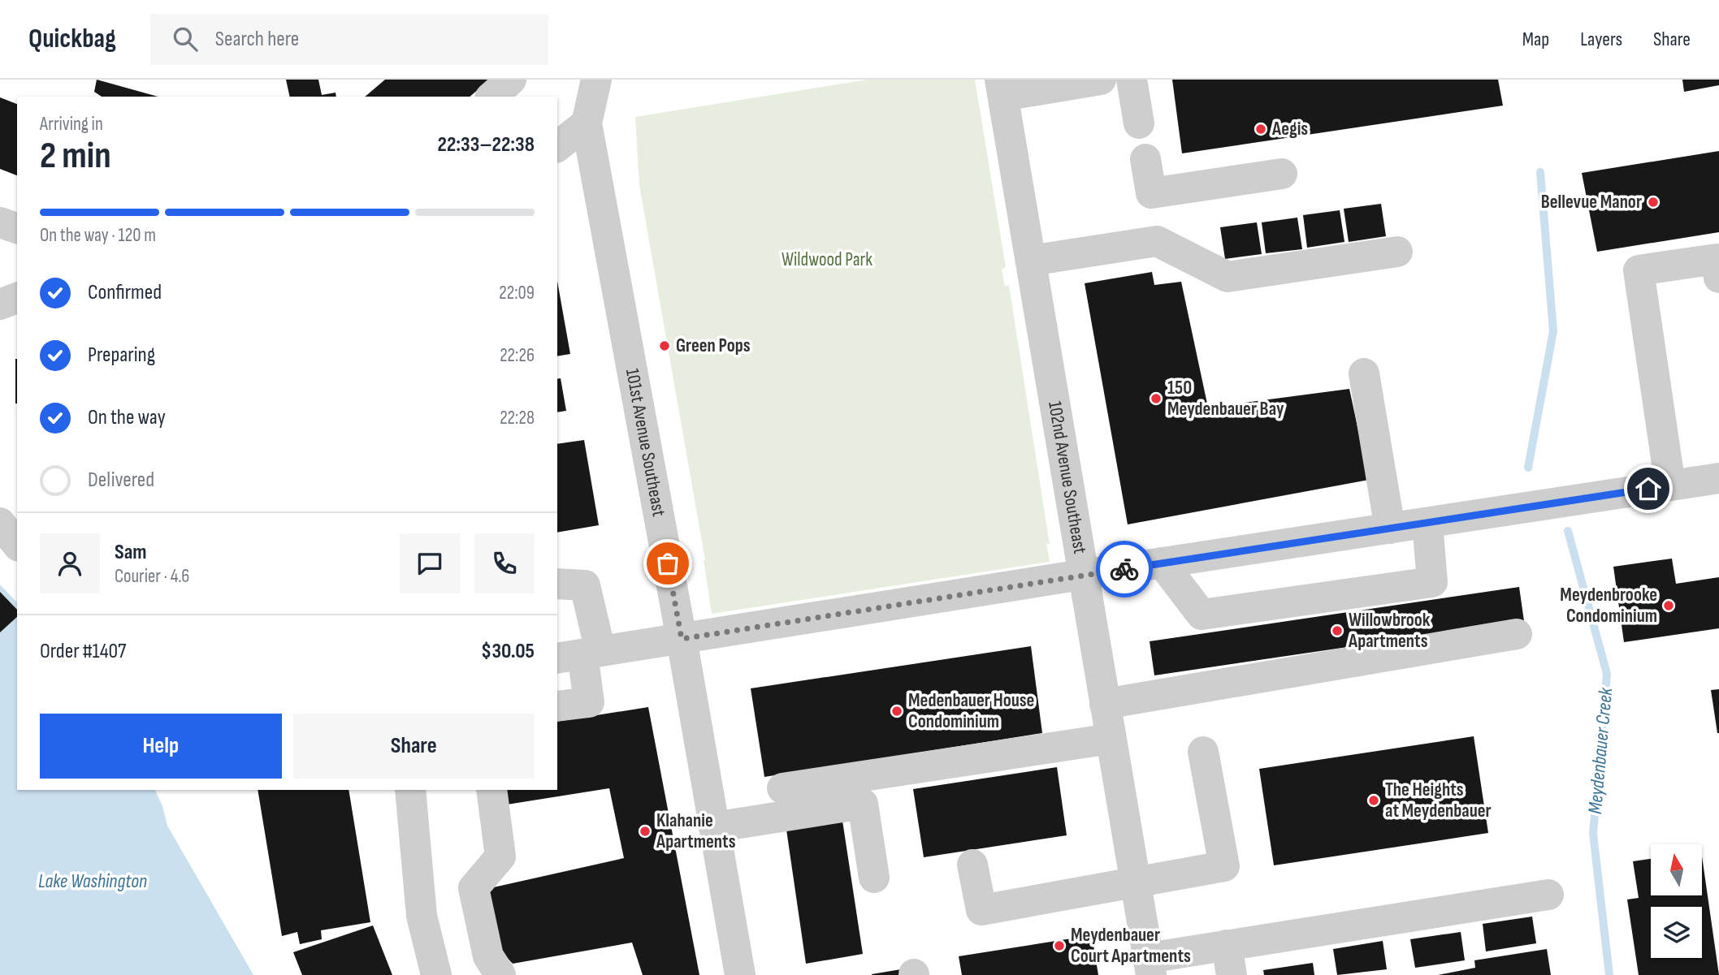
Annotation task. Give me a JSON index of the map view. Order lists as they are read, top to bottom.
{
  "streets": {
    "street": ["101st Avenue Southeast", "102nd Avenue Southeast"]
  },
  "water": ["Meydenbauer Creek", "Lake Washington"],
  "parks": ["Wildwood Park"],
  "places": [
    "Aegis",
    "Bellevue Manor",
    "Green Pops",
    "150 Meydenbauer Bay",
    "Meydenbrooke Condominium",
    "Willowbrook Apartments",
    "Medenbauer House Condominium",
    "The Heights at Meydenbauer",
    "Klahanie Apartments",
    "Meydenbauer Court Apartments"
  ],
  "north": "top",
  "page": {
    "header": "Quickbag",
    "search": "Search here",
    "nav": ["Map", "Layers", "Share"],
    "heading": ["2 min", "Arriving in", "22:33–22:38"],
    "panel": [
      "Sam",
      "Courier · 4.6",
      "Order #1407",
      "$30.05"
    ],
    "bar": "On the way · 120 m",
    "list": [
      ["Confirmed", "22:09"],
      ["Preparing", "22:26"],
      ["On the way", "22:28"],
      "Delivered"
    ],
    "buttons": ["Help", "Share"]
  }
}
